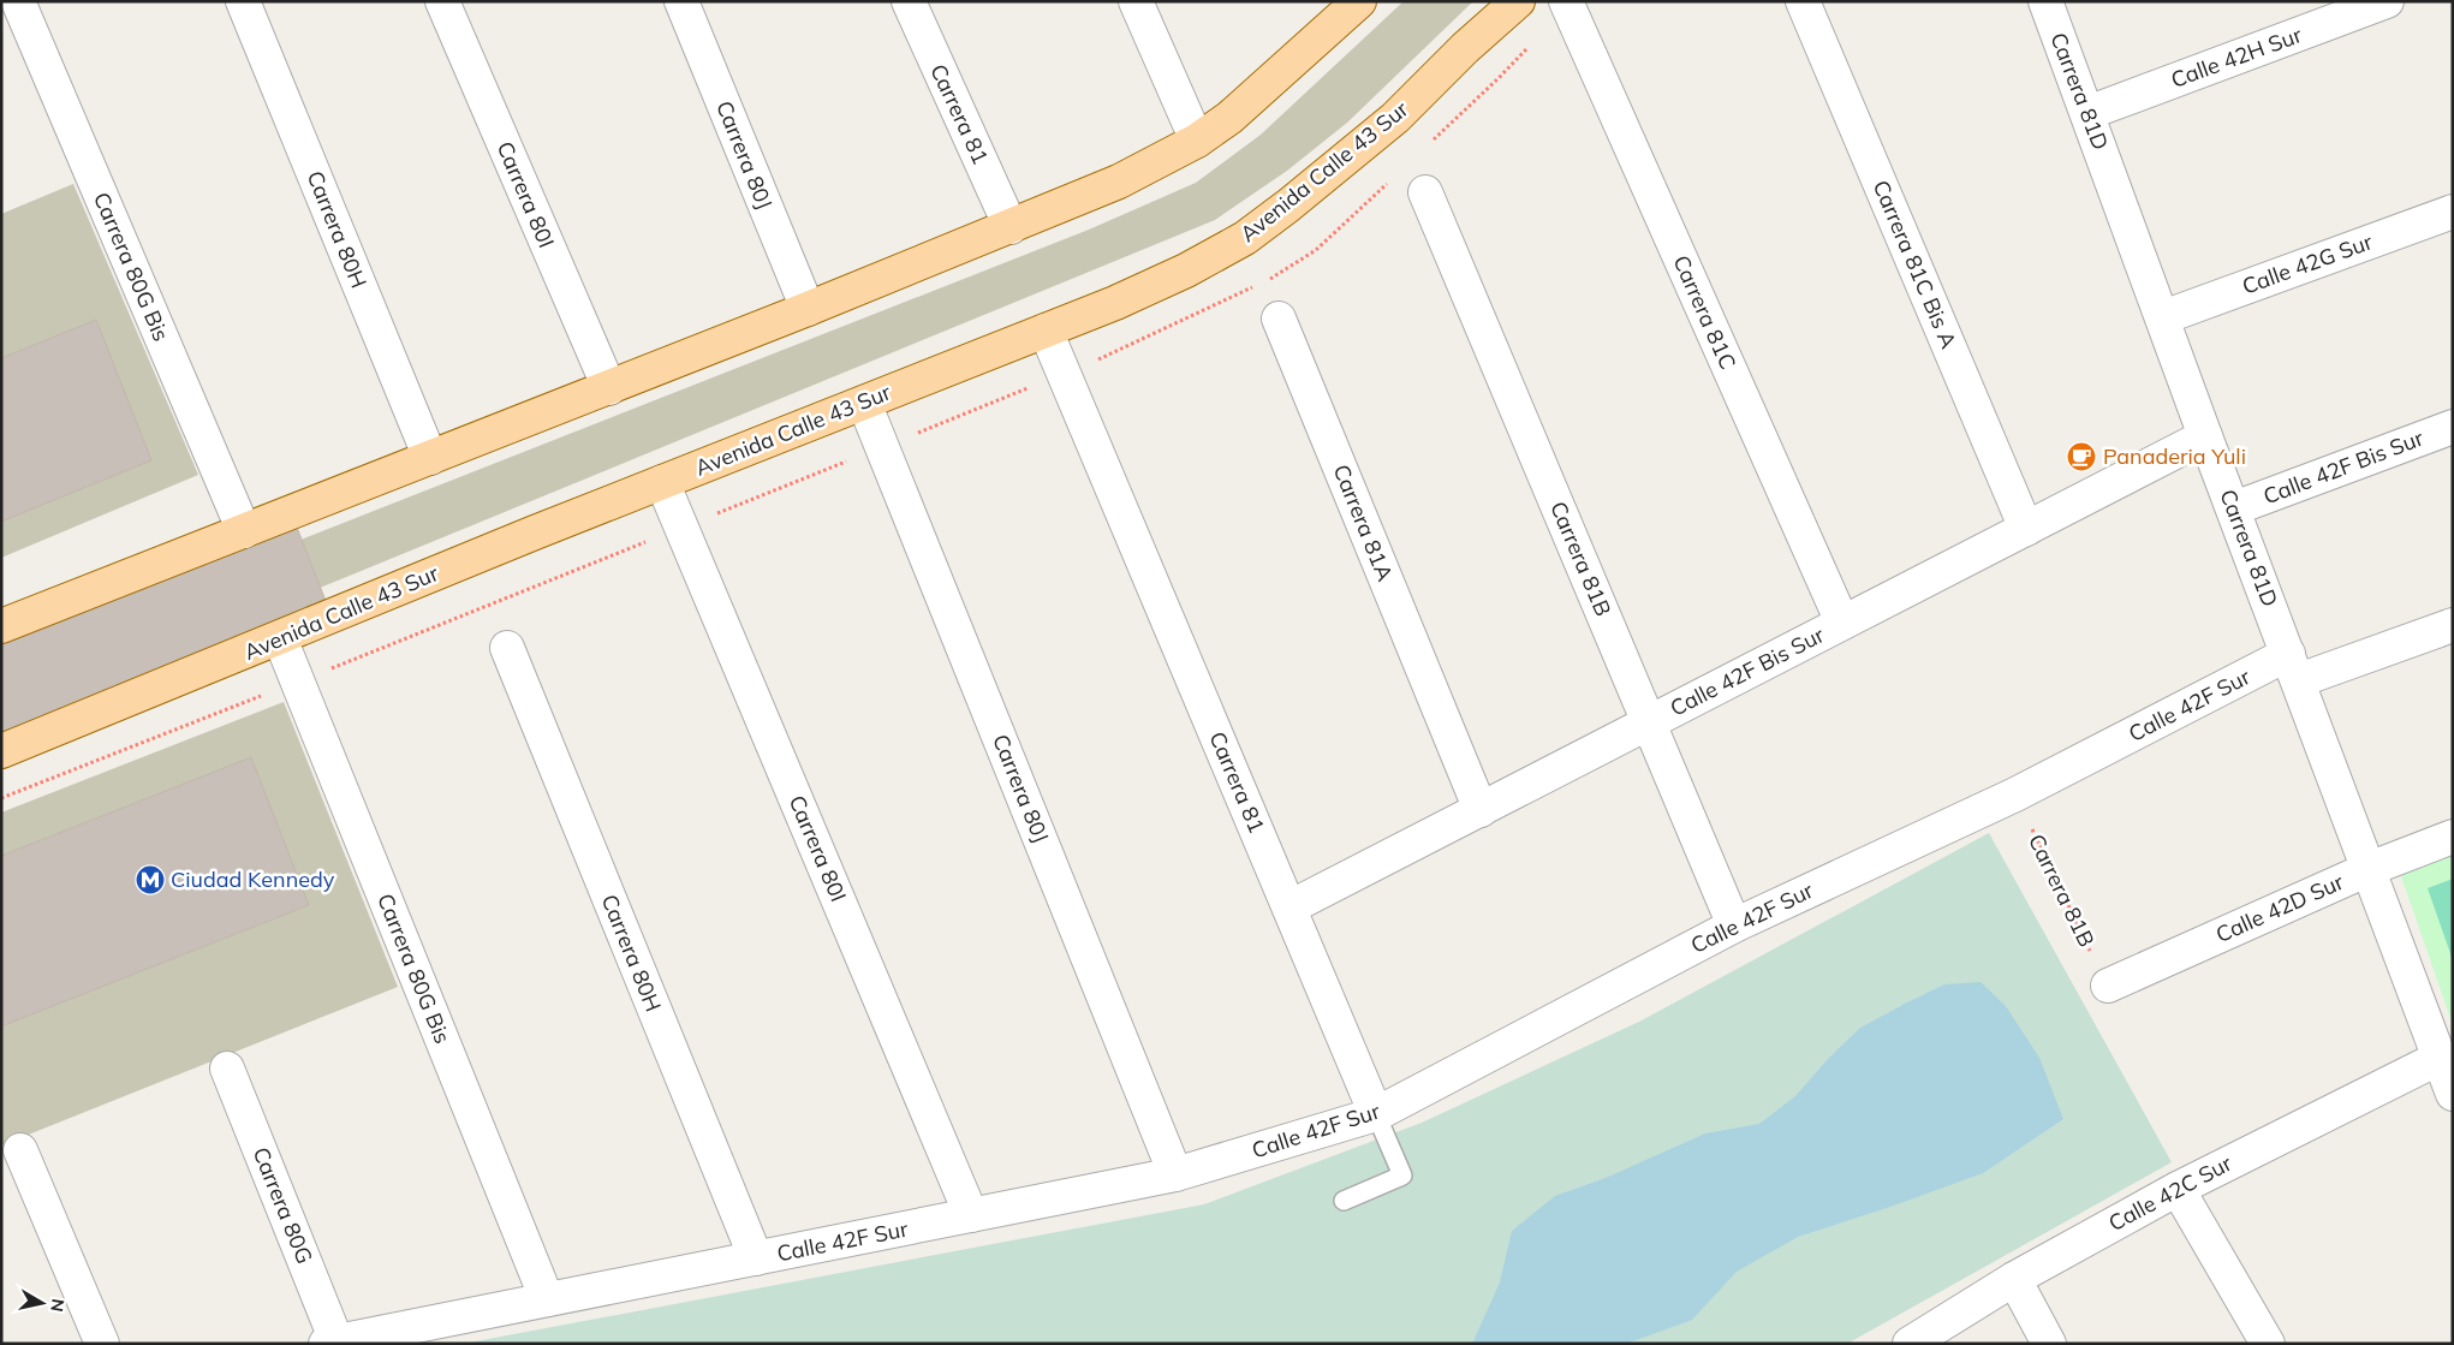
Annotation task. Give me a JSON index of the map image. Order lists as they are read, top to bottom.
{
  "streets": {
    "main road": ["Avenida Calle 43 Sur"],
    "street": [
      "Calle 42H Sur",
      "Carrera 81D",
      "Carrera 81",
      "Carrera 80J",
      "Carrera 80I",
      "Carrera 80H",
      "Carrera 81C Bis A",
      "Calle 42G Sur",
      "Carrera 80G Bis",
      "Carrera 81C",
      "Calle 42F Bis Sur",
      "Carrera 81A",
      "Carrera 81B",
      "Calle 42F Sur",
      "Calle 42D Sur",
      "Calle 42C Sur",
      "Carrera 80G"
    ]
  },
  "crossings": [
    ["Calle 42H Sur", "Carrera 81D"],
    ["Carrera 81D", "Calle 42G Sur"],
    ["Carrera 81D", "Calle 42F Bis Sur"],
    ["Carrera 81D", "Calle 42F Sur"],
    ["Carrera 81D", "Calle 42D Sur"],
    ["Carrera 81D", "Calle 42C Sur"],
    ["Carrera 81", "Avenida Calle 43 Sur"],
    ["Carrera 81", "Calle 42F Bis Sur"],
    ["Carrera 81", "Calle 42F Sur"],
    ["Carrera 80J", "Avenida Calle 43 Sur"],
    ["Carrera 80J", "Calle 42F Sur"],
    ["Avenida Calle 43 Sur", "Carrera 80I"],
    ["Avenida Calle 43 Sur", "Carrera 80G Bis"],
    ["Carrera 80I", "Calle 42F Sur"],
    ["Carrera 80H", "Calle 42F Sur"],
    ["Carrera 81C Bis A", "Calle 42F Bis Sur"],
    ["Carrera 80G Bis", "Calle 42F Sur"],
    ["Carrera 81C", "Calle 42F Bis Sur"],
    ["Calle 42F Bis Sur", "Carrera 81A"],
    ["Calle 42F Bis Sur", "Carrera 81B"],
    ["Carrera 81B", "Calle 42F Sur"],
    ["Carrera 81B", "Calle 42D Sur"],
    ["Calle 42F Sur", "Carrera 80G"]
  ],
  "places": {
    "cafe": ["Panaderia Yuli"],
    "metro station": ["Ciudad Kennedy"]
  },
  "north": "right"
}
